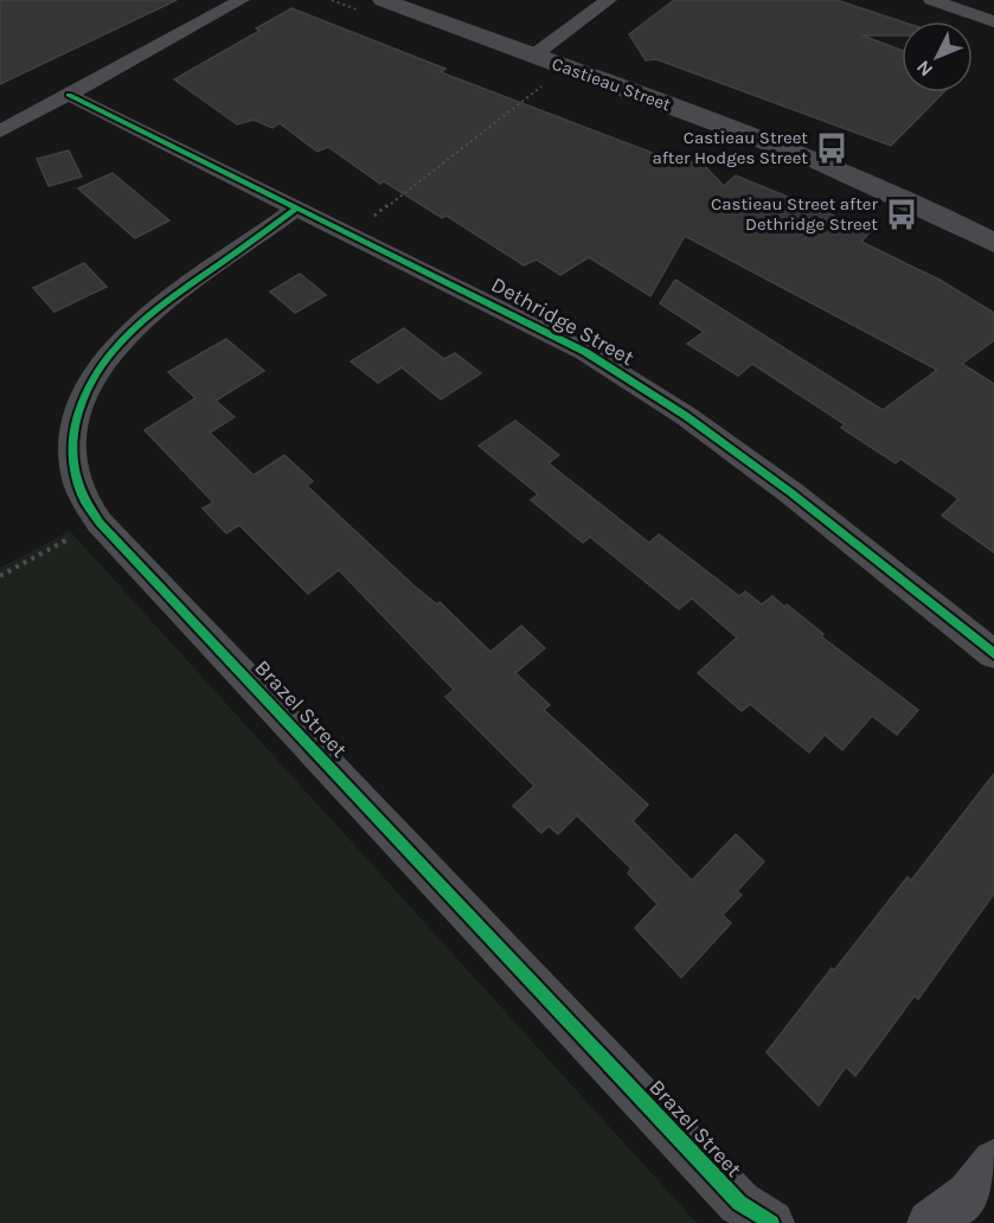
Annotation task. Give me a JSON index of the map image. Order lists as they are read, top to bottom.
{
  "streets": {
    "street": ["Castieau Street", "Dethridge Street", "Brazel Street"]
  },
  "crossings": [
    ["Dethridge Street", "Brazel Street"]
  ],
  "places": {
    "bus stop": ["Castieau Street after Hodges Street", "Castieau Street after Dethridge Street"]
  },
  "north": "bottom left"
}
